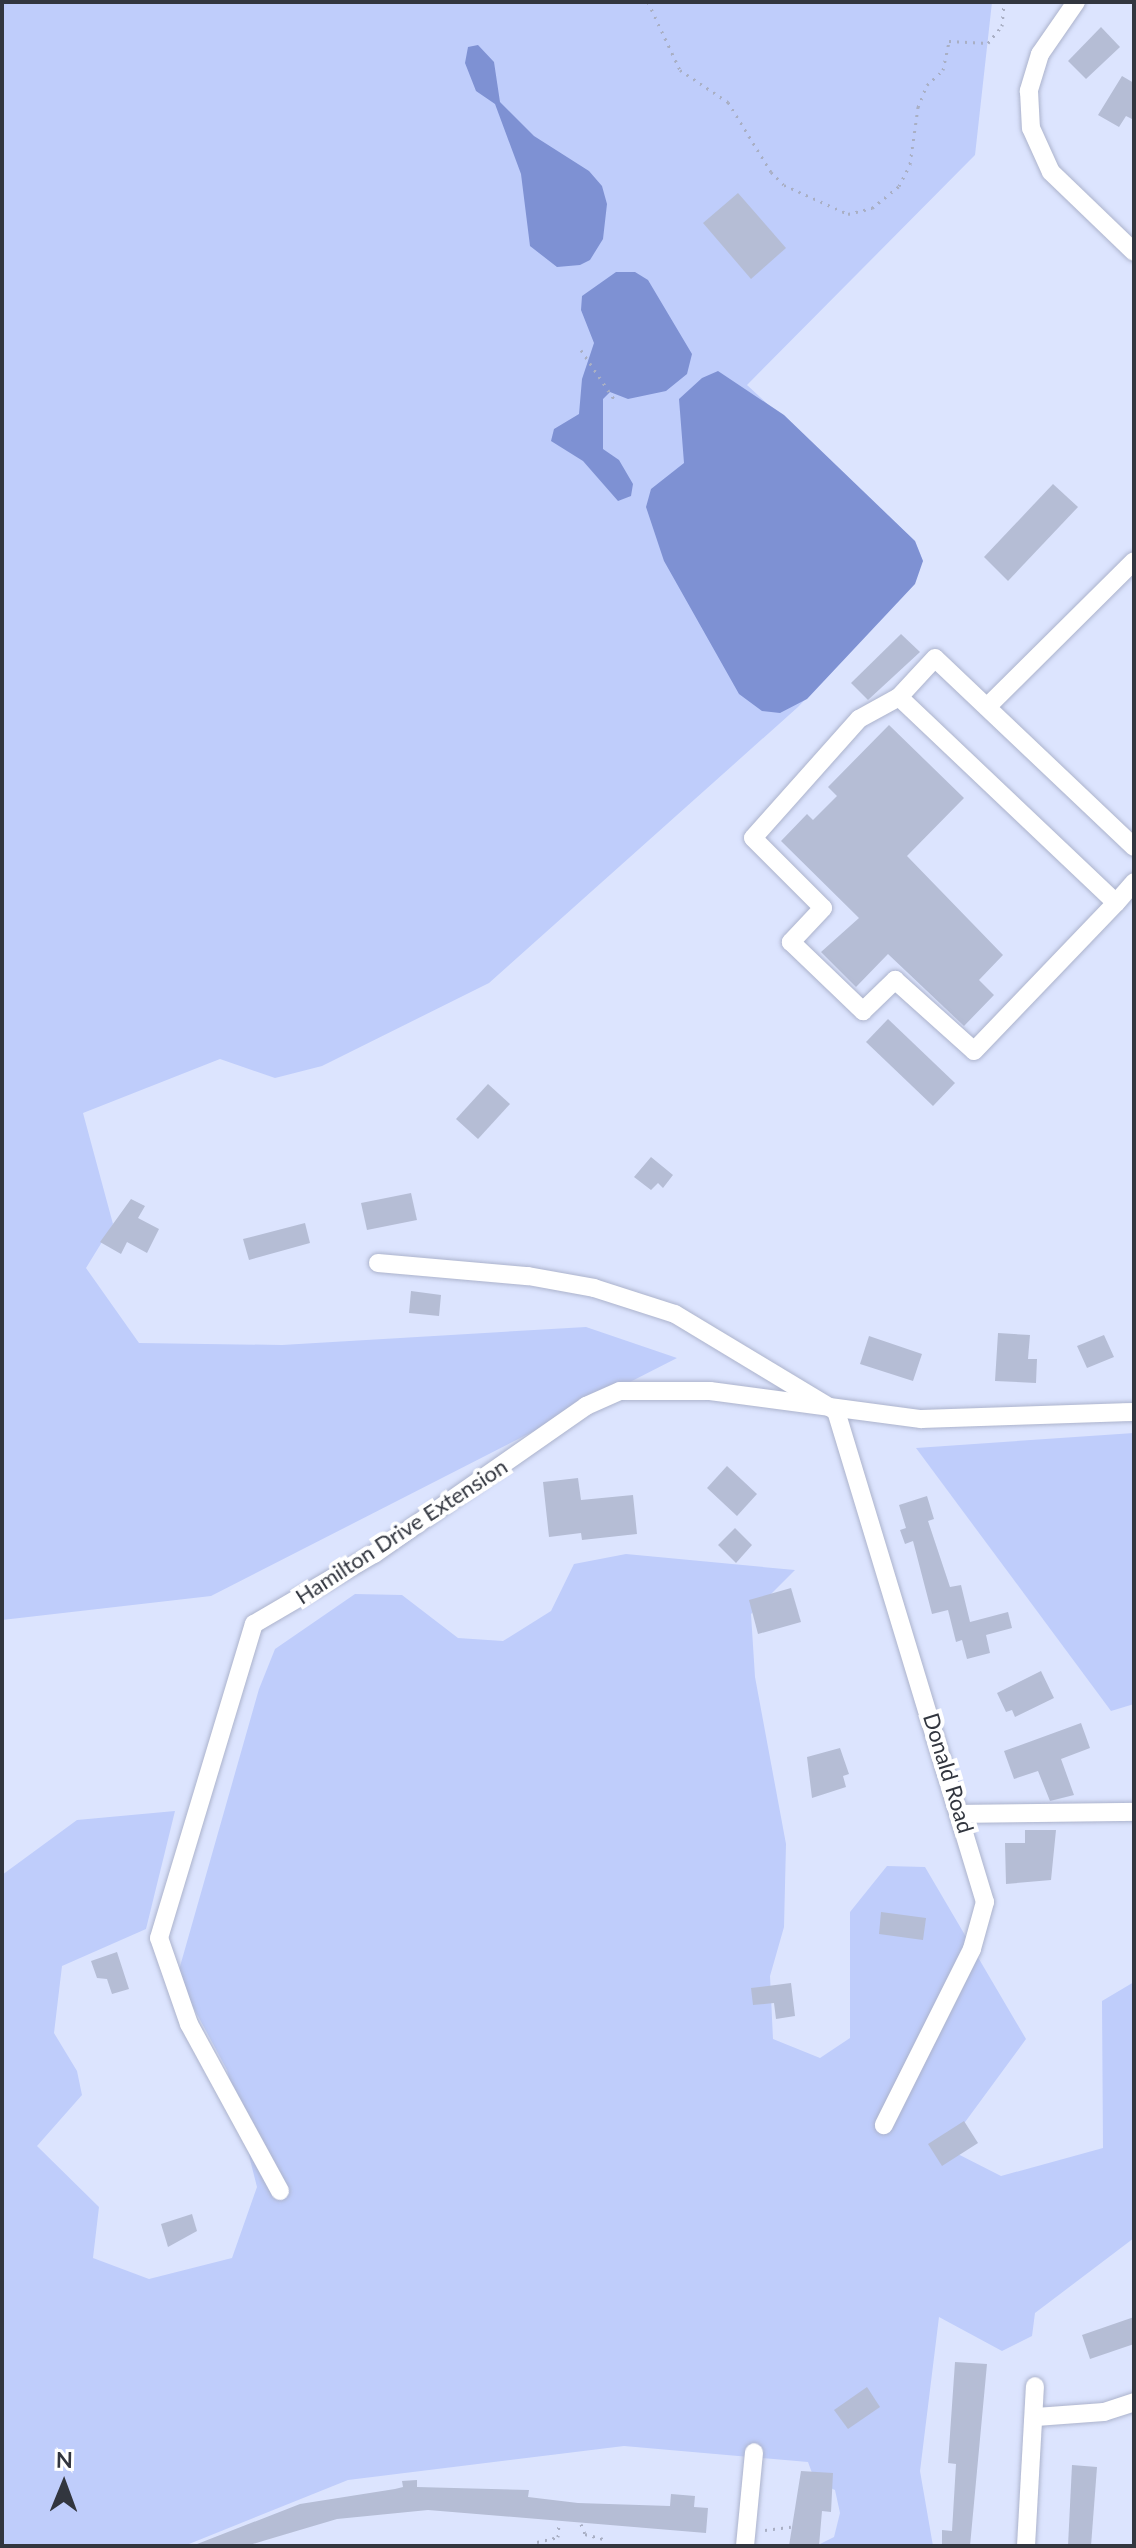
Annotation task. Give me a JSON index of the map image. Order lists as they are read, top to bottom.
{
  "streets": {
    "street": ["Hamilton Drive Extension", "Donald Road"]
  },
  "crossings": [
    ["Hamilton Drive Extension", "Donald Road"]
  ],
  "north": "top"
}
